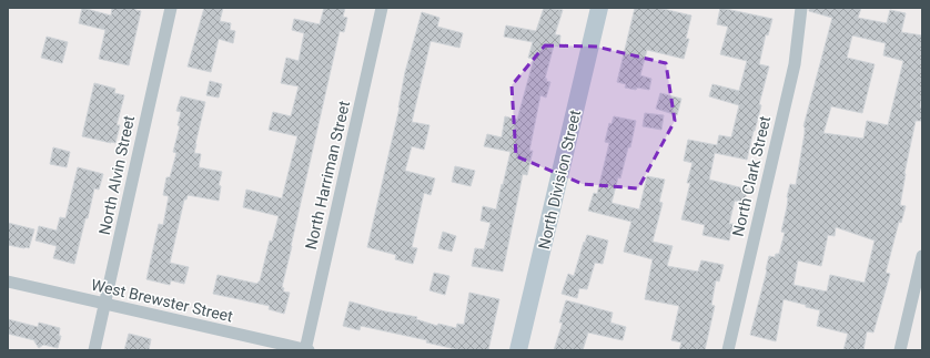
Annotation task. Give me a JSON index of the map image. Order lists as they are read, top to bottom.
{
  "streets": {
    "street": [
      "North Alvin Street",
      "North Harriman Street",
      "North Clark Street",
      "North Division Street",
      "West Brewster Street"
    ]
  },
  "crossings": [
    ["North Alvin Street", "West Brewster Street"],
    ["North Harriman Street", "West Brewster Street"]
  ]
}
